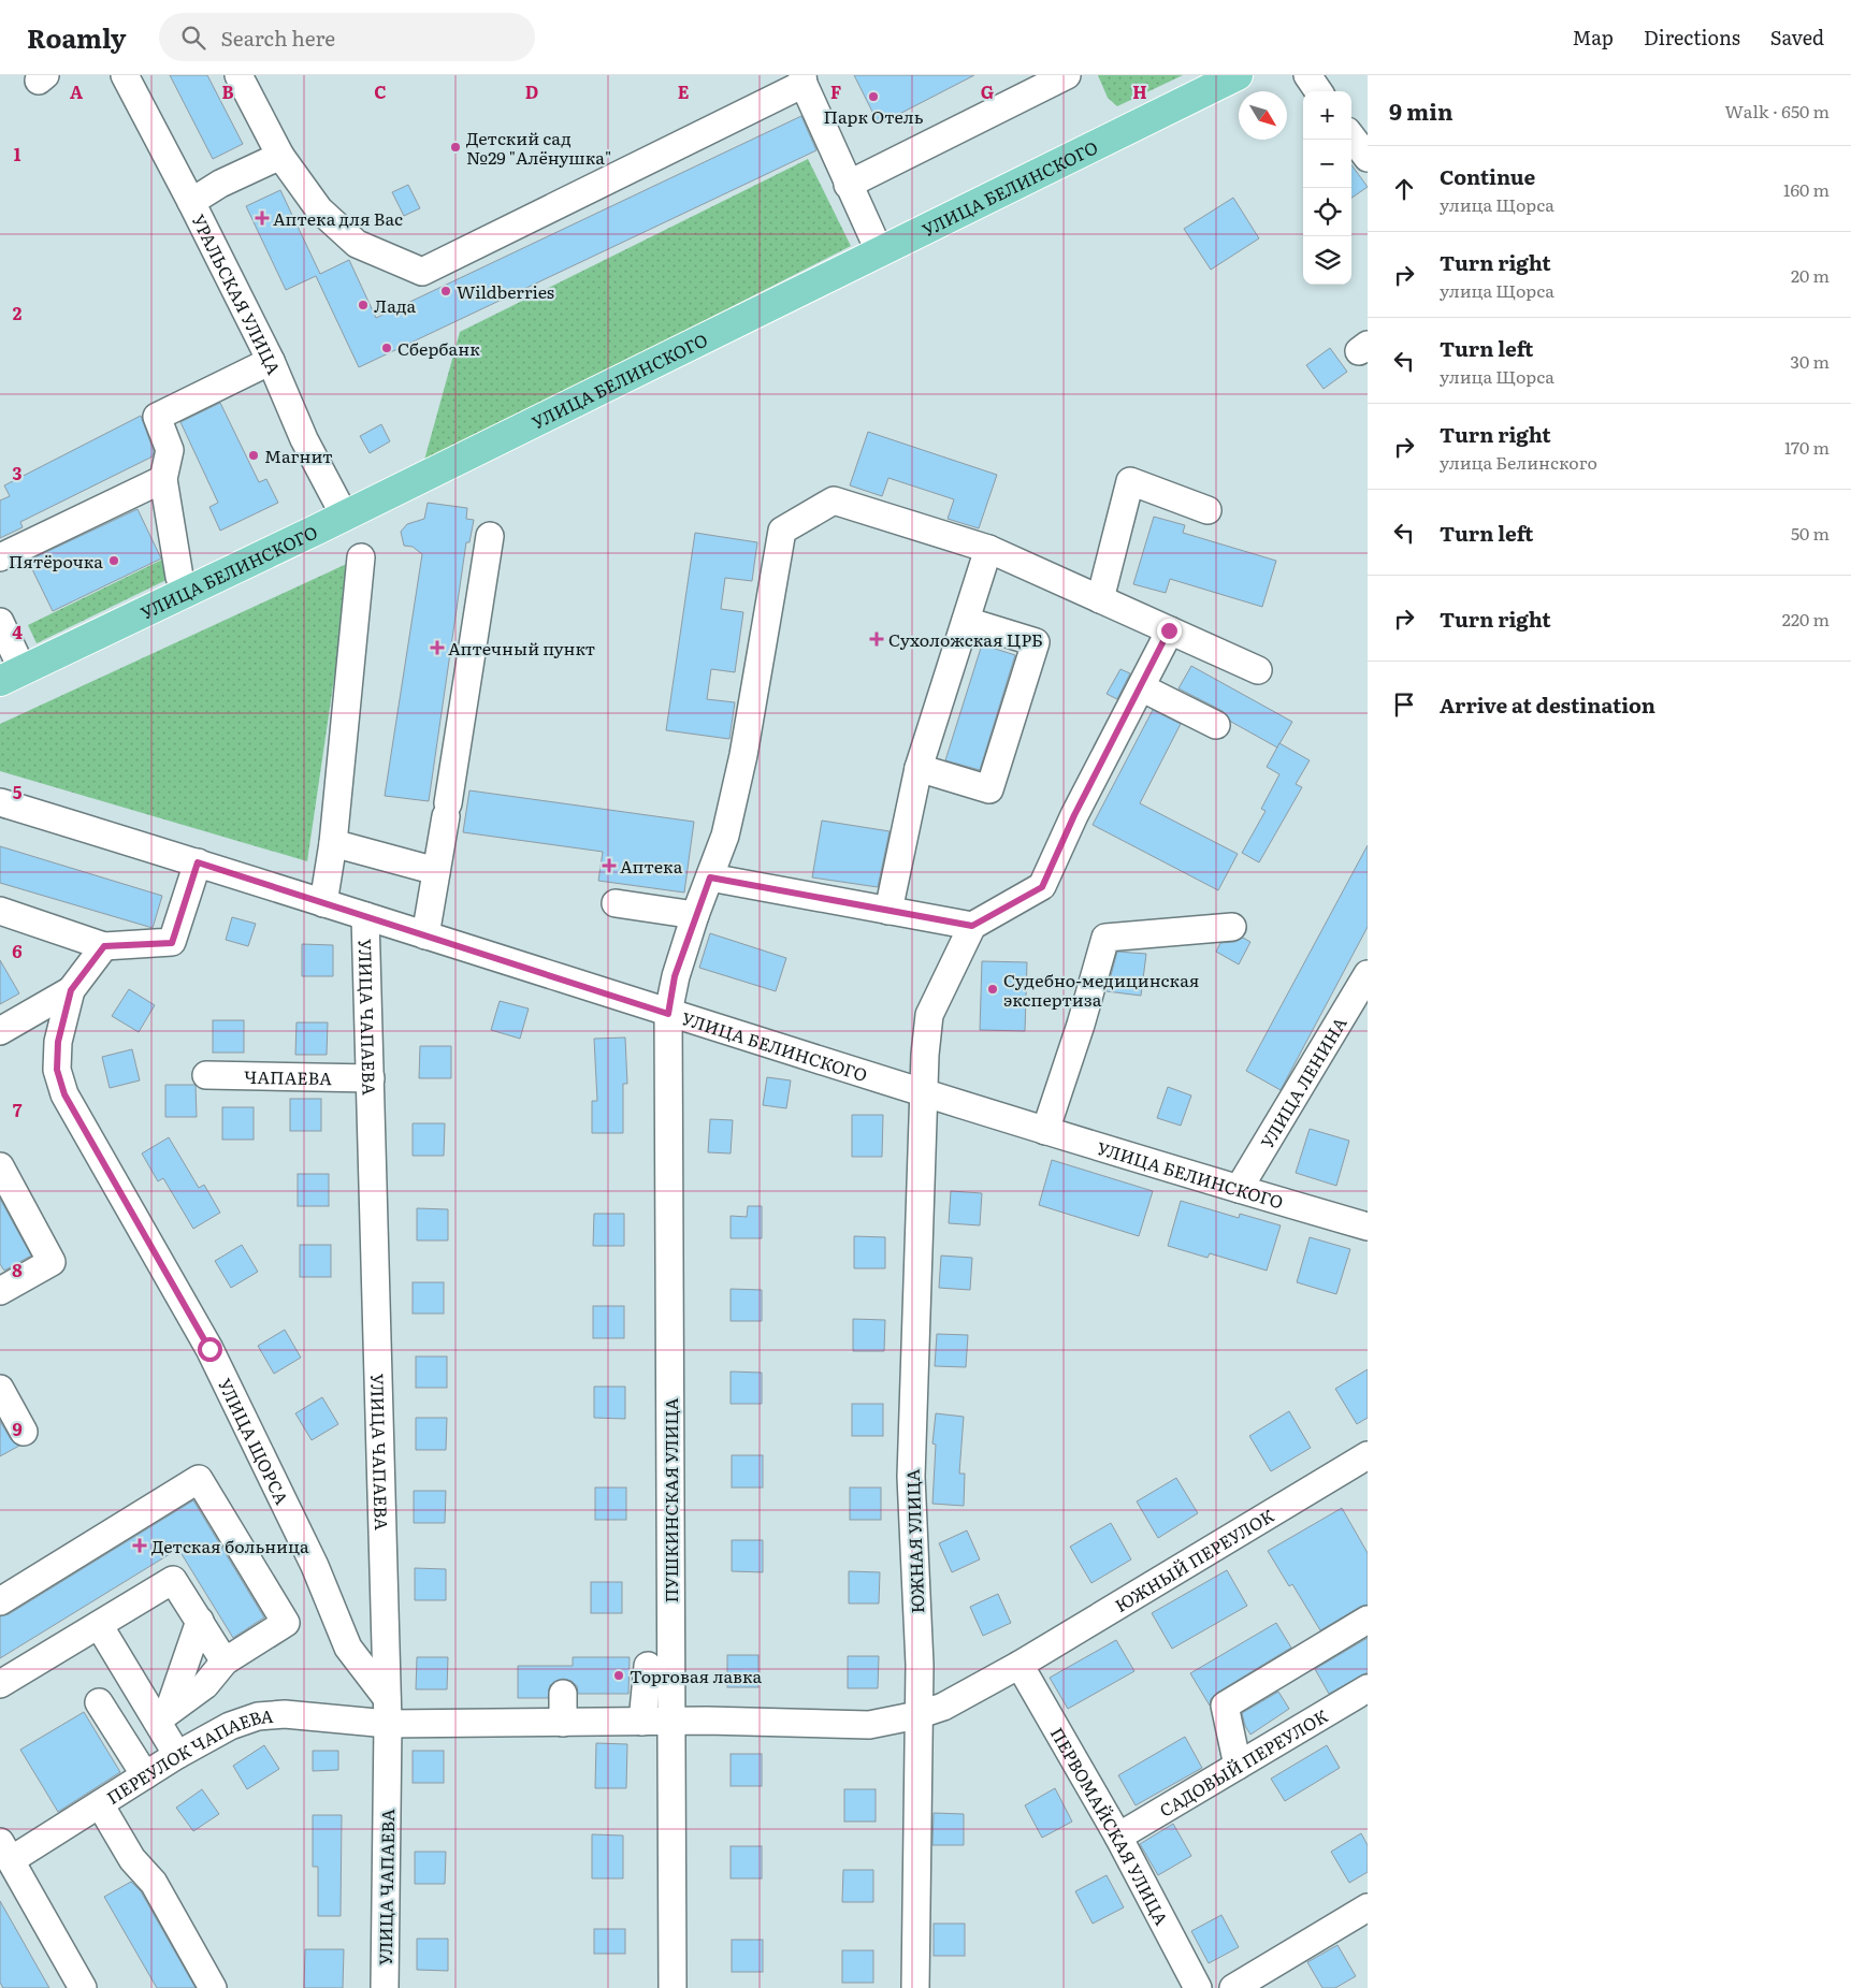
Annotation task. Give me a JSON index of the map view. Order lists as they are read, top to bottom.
{
  "streets": {
    "main road": ["УЛИЦА БЕЛИНСКОГО"],
    "street": [
      "УРАЛЬСКАЯ УЛИЦА",
      "УЛИЦА ЧАПАЕВА",
      "ЧАПАЕВА",
      "УЛИЦА ЛЕНИНА",
      "УЛИЦА ЩОРСА",
      "ПУШКИНСКАЯ УЛИЦА",
      "ЮЖНАЯ УЛИЦА",
      "ЮЖНЫЙ ПЕРЕУЛОК",
      "ПЕРЕУЛОК ЧАПАЕВА",
      "САДОВЫЙ ПЕРЕУЛОК",
      "ПЕРВОМАЙСКАЯ УЛИЦА"
    ]
  },
  "crossings": [
    ["УЛИЦА БЕЛИНСКОГО", "УРАЛЬСКАЯ УЛИЦА"],
    ["УЛИЦА БЕЛИНСКОГО", "УЛИЦА ЧАПАЕВА"],
    ["УЛИЦА БЕЛИНСКОГО", "УЛИЦА ЛЕНИНА"],
    ["УЛИЦА БЕЛИНСКОГО", "ПУШКИНСКАЯ УЛИЦА"],
    ["УЛИЦА БЕЛИНСКОГО", "ЮЖНАЯ УЛИЦА"],
    ["УЛИЦА ЧАПАЕВА", "ЧАПАЕВА"],
    ["УЛИЦА ЧАПАЕВА", "УЛИЦА ЩОРСА"],
    ["УЛИЦА ЧАПАЕВА", "ПЕРЕУЛОК ЧАПАЕВА"],
    ["УЛИЦА ЩОРСА", "ПЕРЕУЛОК ЧАПАЕВА"],
    ["ПУШКИНСКАЯ УЛИЦА", "ЮЖНЫЙ ПЕРЕУЛОК"],
    ["ПУШКИНСКАЯ УЛИЦА", "ПЕРЕУЛОК ЧАПАЕВА"],
    ["ЮЖНАЯ УЛИЦА", "ЮЖНЫЙ ПЕРЕУЛОК"],
    ["ЮЖНЫЙ ПЕРЕУЛОК", "ПЕРЕУЛОК ЧАПАЕВА"],
    ["ЮЖНЫЙ ПЕРЕУЛОК", "ПЕРВОМАЙСКАЯ УЛИЦА"],
    ["САДОВЫЙ ПЕРЕУЛОК", "ПЕРВОМАЙСКАЯ УЛИЦА"]
  ],
  "places": {
    "other": [
      "Парк Отель",
      "Детский сад №29 \"Алёнушка\"",
      "Wildberries",
      "Лада",
      "Сбербанк",
      "Магнит",
      "Пятёрочка",
      "Судебно-медицинская экспертиза",
      "Торговая лавка"
    ],
    "health": [
      "Аптека для Вас",
      "Сухоложская ЦРБ",
      "Аптечный пункт",
      "Аптека",
      "Детская больница"
    ]
  },
  "north": "bottom right",
  "page": {
    "header": "Roamly",
    "search": "Search here",
    "nav": ["Map", "Directions", "Saved"],
    "heading": ["9 min", "Walk · 650 m"],
    "map_buttons": ["+", "−"],
    "list": [
      ["Continue", "улица Щорса", "160 m"],
      ["Turn right", "улица Щорса", "20 m"],
      ["Turn left", "улица Щорса", "30 m"],
      ["Turn right", "улица Белинского", "170 m"],
      ["Turn left", "50 m"],
      ["Turn right", "220 m"],
      "Arrive at destination"
    ]
  },
  "grid": {
    "columns": [
      "A",
      "B",
      "C",
      "D",
      "E",
      "F",
      "G",
      "H"
    ],
    "rows": [
      "1",
      "2",
      "3",
      "4",
      "5",
      "6",
      "7",
      "8",
      "9"
    ]
  }
}
